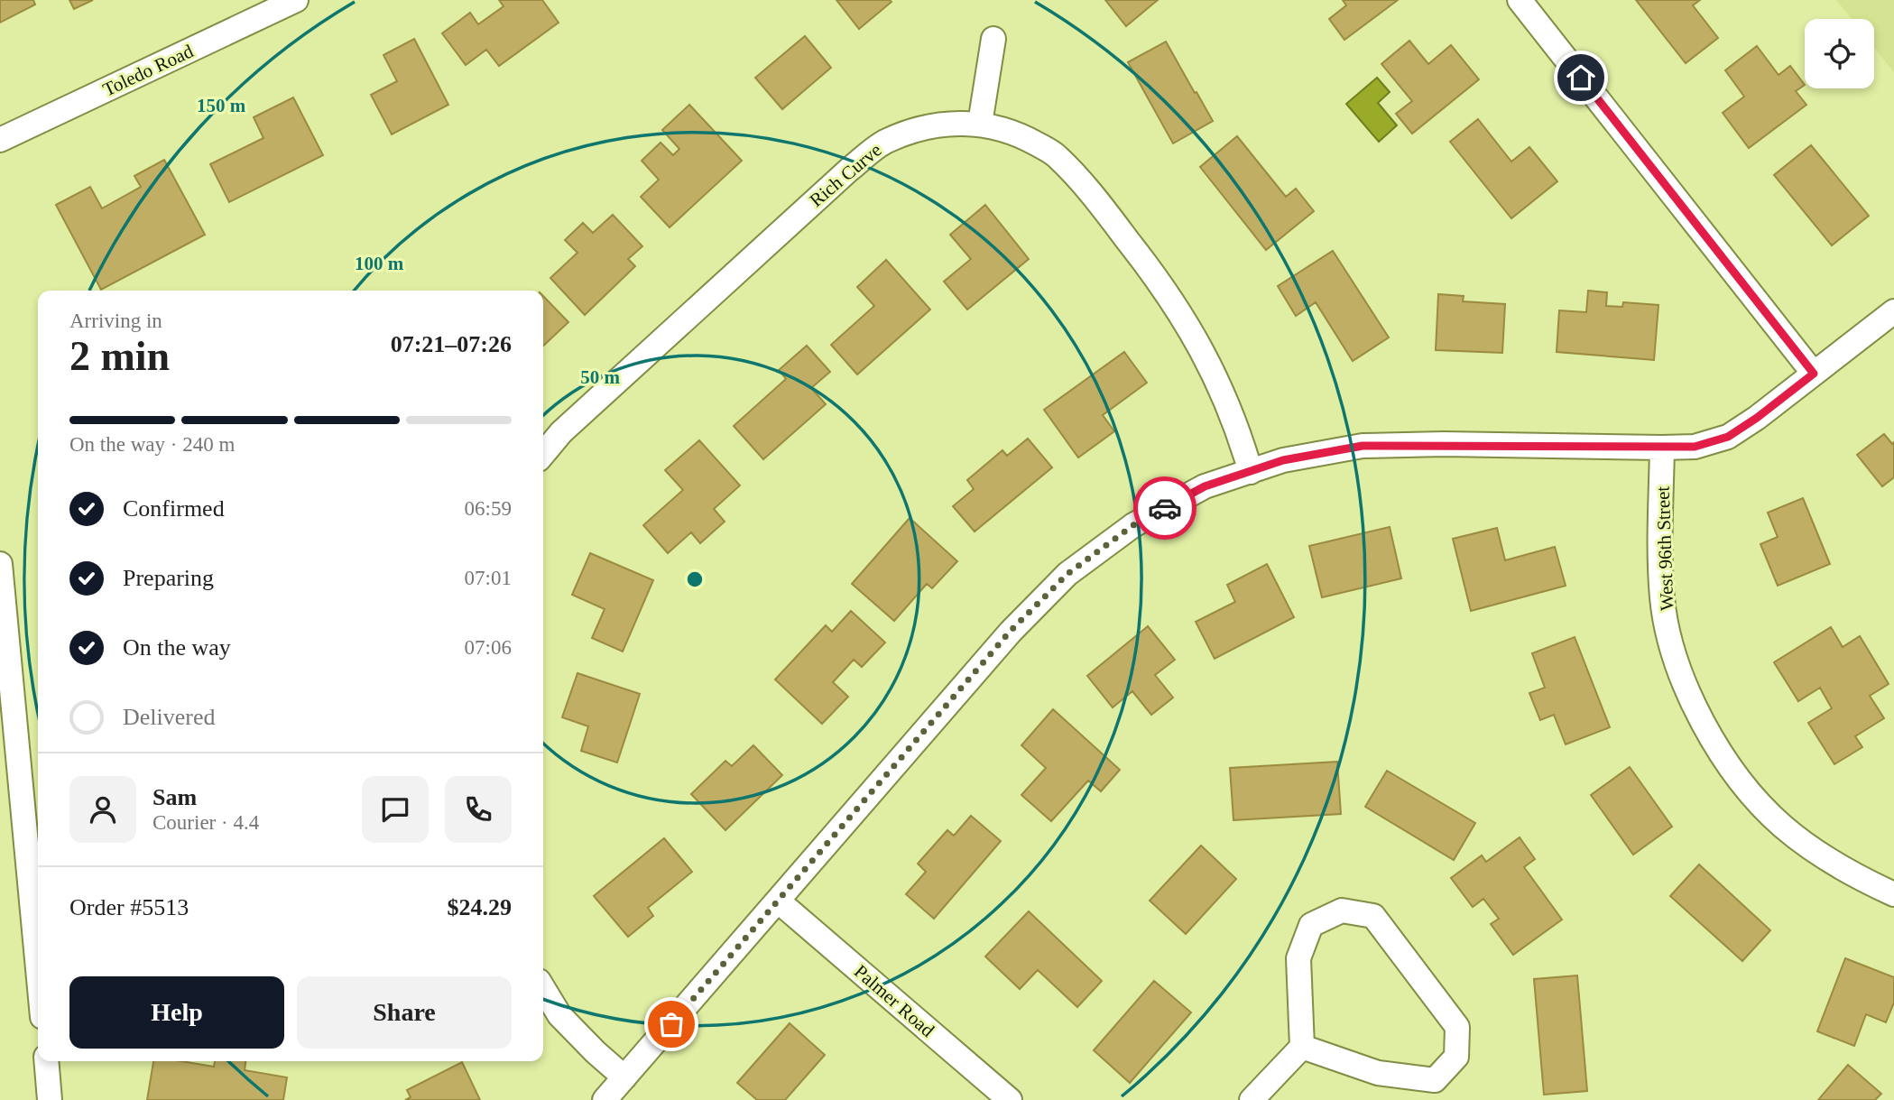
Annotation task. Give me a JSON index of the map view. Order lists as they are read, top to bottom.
{
  "streets": {
    "street": [
      "Toledo Road",
      "Rich Curve",
      "West 96th Street",
      "Palmer Road"
    ]
  },
  "page": {
    "heading": ["2 min", "Arriving in", "07:21–07:26"],
    "panel": [
      "Sam",
      "Courier · 4.4",
      "Order #5513",
      "$24.29"
    ],
    "bar": "On the way · 240 m",
    "list": [
      ["Confirmed", "06:59"],
      ["Preparing", "07:01"],
      ["On the way", "07:06"],
      "Delivered"
    ],
    "buttons": ["Help", "Share"]
  },
  "rings": ["150 m", "100 m", "50 m"]
}
